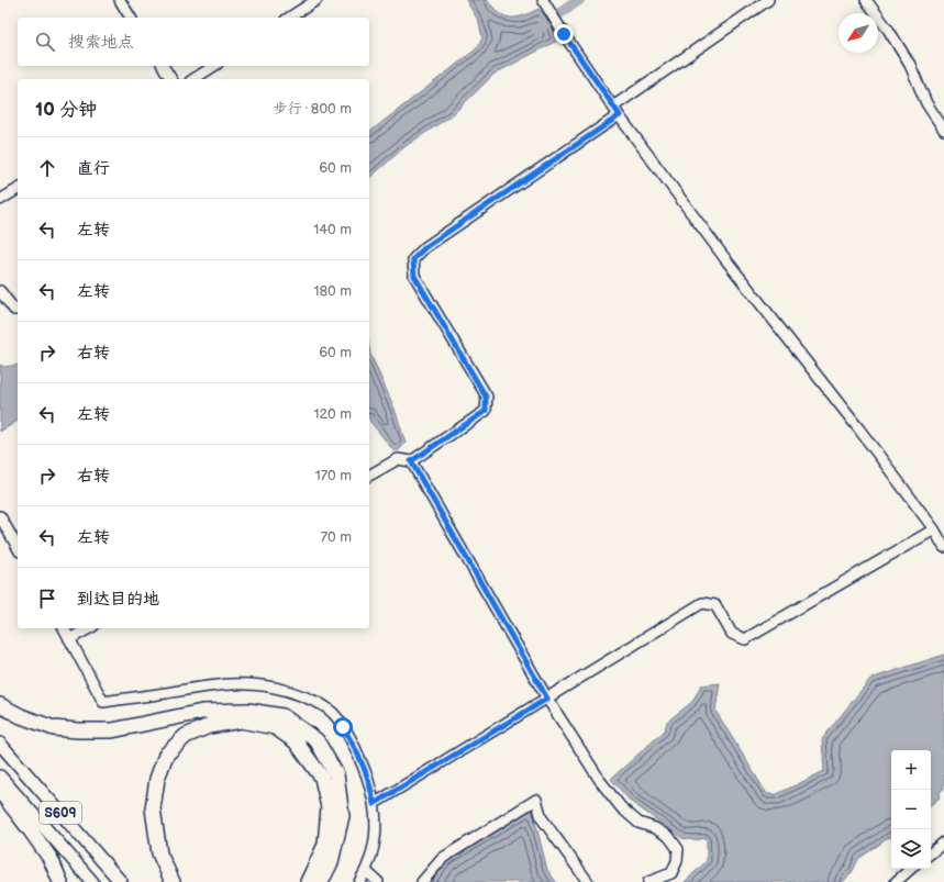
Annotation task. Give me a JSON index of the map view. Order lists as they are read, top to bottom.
{
  "streets": {
    "main road": ["S609"]
  },
  "north": "bottom left",
  "page": {
    "search": "搜索地点",
    "heading": ["10 分钟", "步行 · 800 m"],
    "list": [
      ["直行", "60 m"],
      ["左转", "140 m"],
      ["左转", "180 m"],
      ["右转", "60 m"],
      ["左转", "120 m"],
      ["右转", "170 m"],
      ["左转", "70 m"],
      "到达目的地"
    ],
    "map_buttons": ["+", "−"]
  }
}
